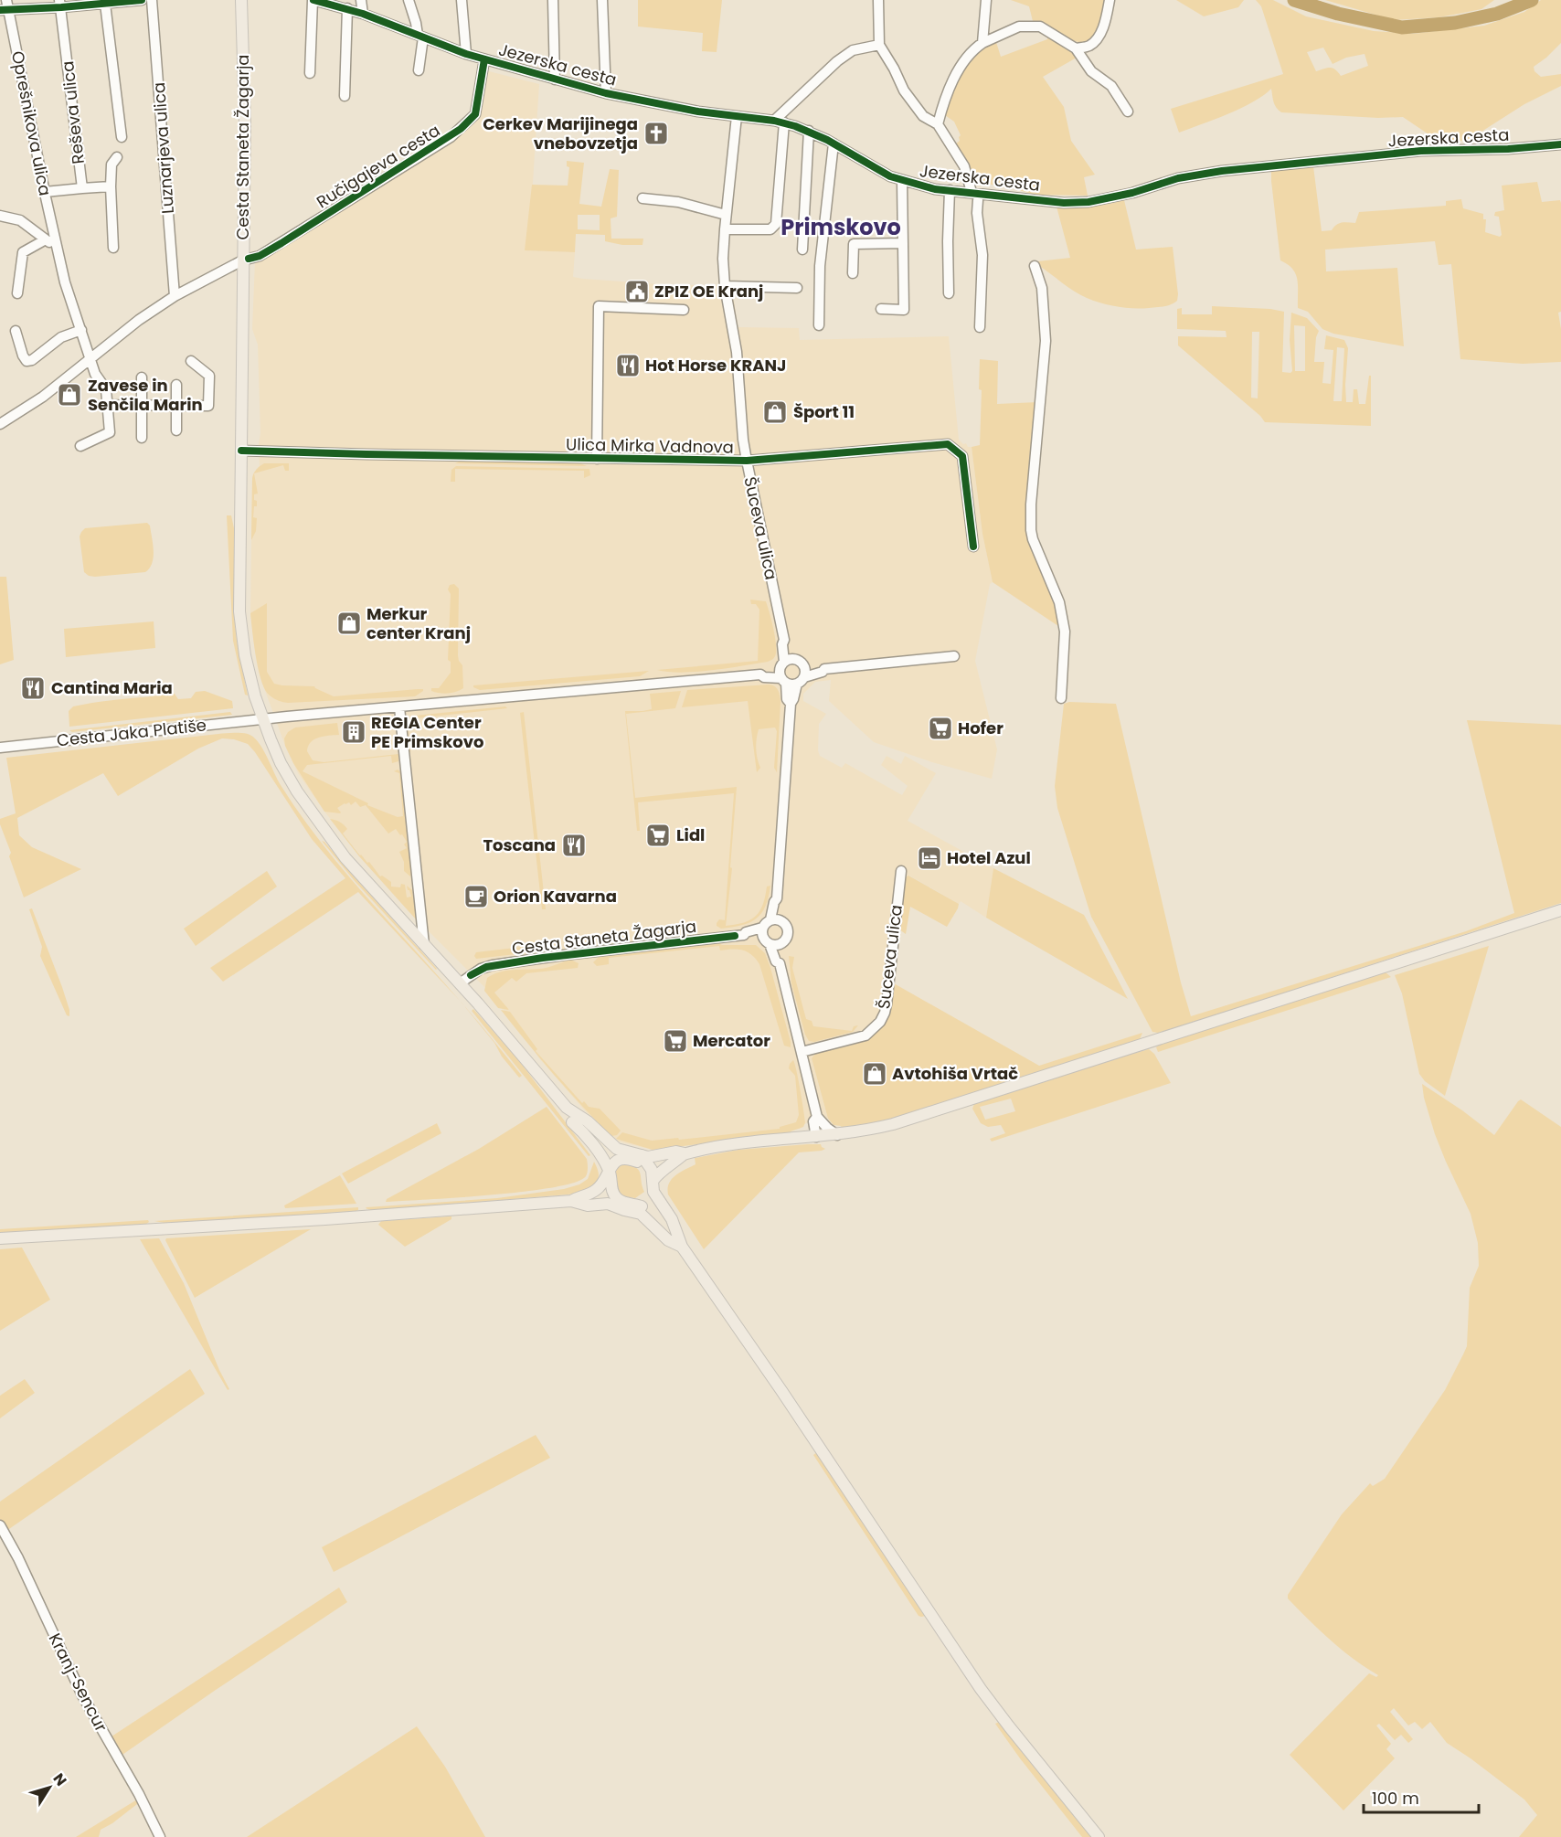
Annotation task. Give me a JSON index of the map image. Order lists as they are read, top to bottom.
{
  "streets": {
    "main road": ["Cesta Staneta Žagarja"],
    "street": [
      "Jezerska cesta",
      "Reševa ulica",
      "Oprešnikova ulica",
      "Luznarjeva ulica",
      "Ručigajeva cesta",
      "Ulica Mirka Vadnova",
      "Šuceva ulica",
      "Cesta Jaka Platiše",
      "Kranj-Sencur"
    ]
  },
  "crossings": [
    ["Jezerska cesta", "Ručigajeva cesta"],
    ["Jezerska cesta", "Šuceva ulica"],
    ["Reševa ulica", "Oprešnikova ulica"],
    ["Oprešnikova ulica", "Ručigajeva cesta"],
    ["Cesta Staneta Žagarja", "Ručigajeva cesta"],
    ["Cesta Staneta Žagarja", "Ulica Mirka Vadnova"],
    ["Cesta Staneta Žagarja", "Cesta Jaka Platiše"],
    ["Luznarjeva ulica", "Ručigajeva cesta"],
    ["Ulica Mirka Vadnova", "Šuceva ulica"]
  ],
  "districts": ["Primskovo"],
  "places": {
    "church": ["Cerkev Marijinega vnebovzetja"],
    "public building": ["ZPIZ OE Kranj"],
    "restaurant": ["Hot Horse KRANJ", "Cantina Maria", "Toscana"],
    "shop": [
      "Zavese in Senčila Marin",
      "Šport 11",
      "Merkur center Kranj",
      "Avtohiša Vrtač"
    ],
    "supermarket": ["Hofer", "Lidl", "Mercator"],
    "building": ["REGIA Center PE Primskovo"],
    "hotel": ["Hotel Azul"],
    "cafe": ["Orion Kavarna"]
  },
  "scale_bar": "100 m",
  "north": "top right"
}
